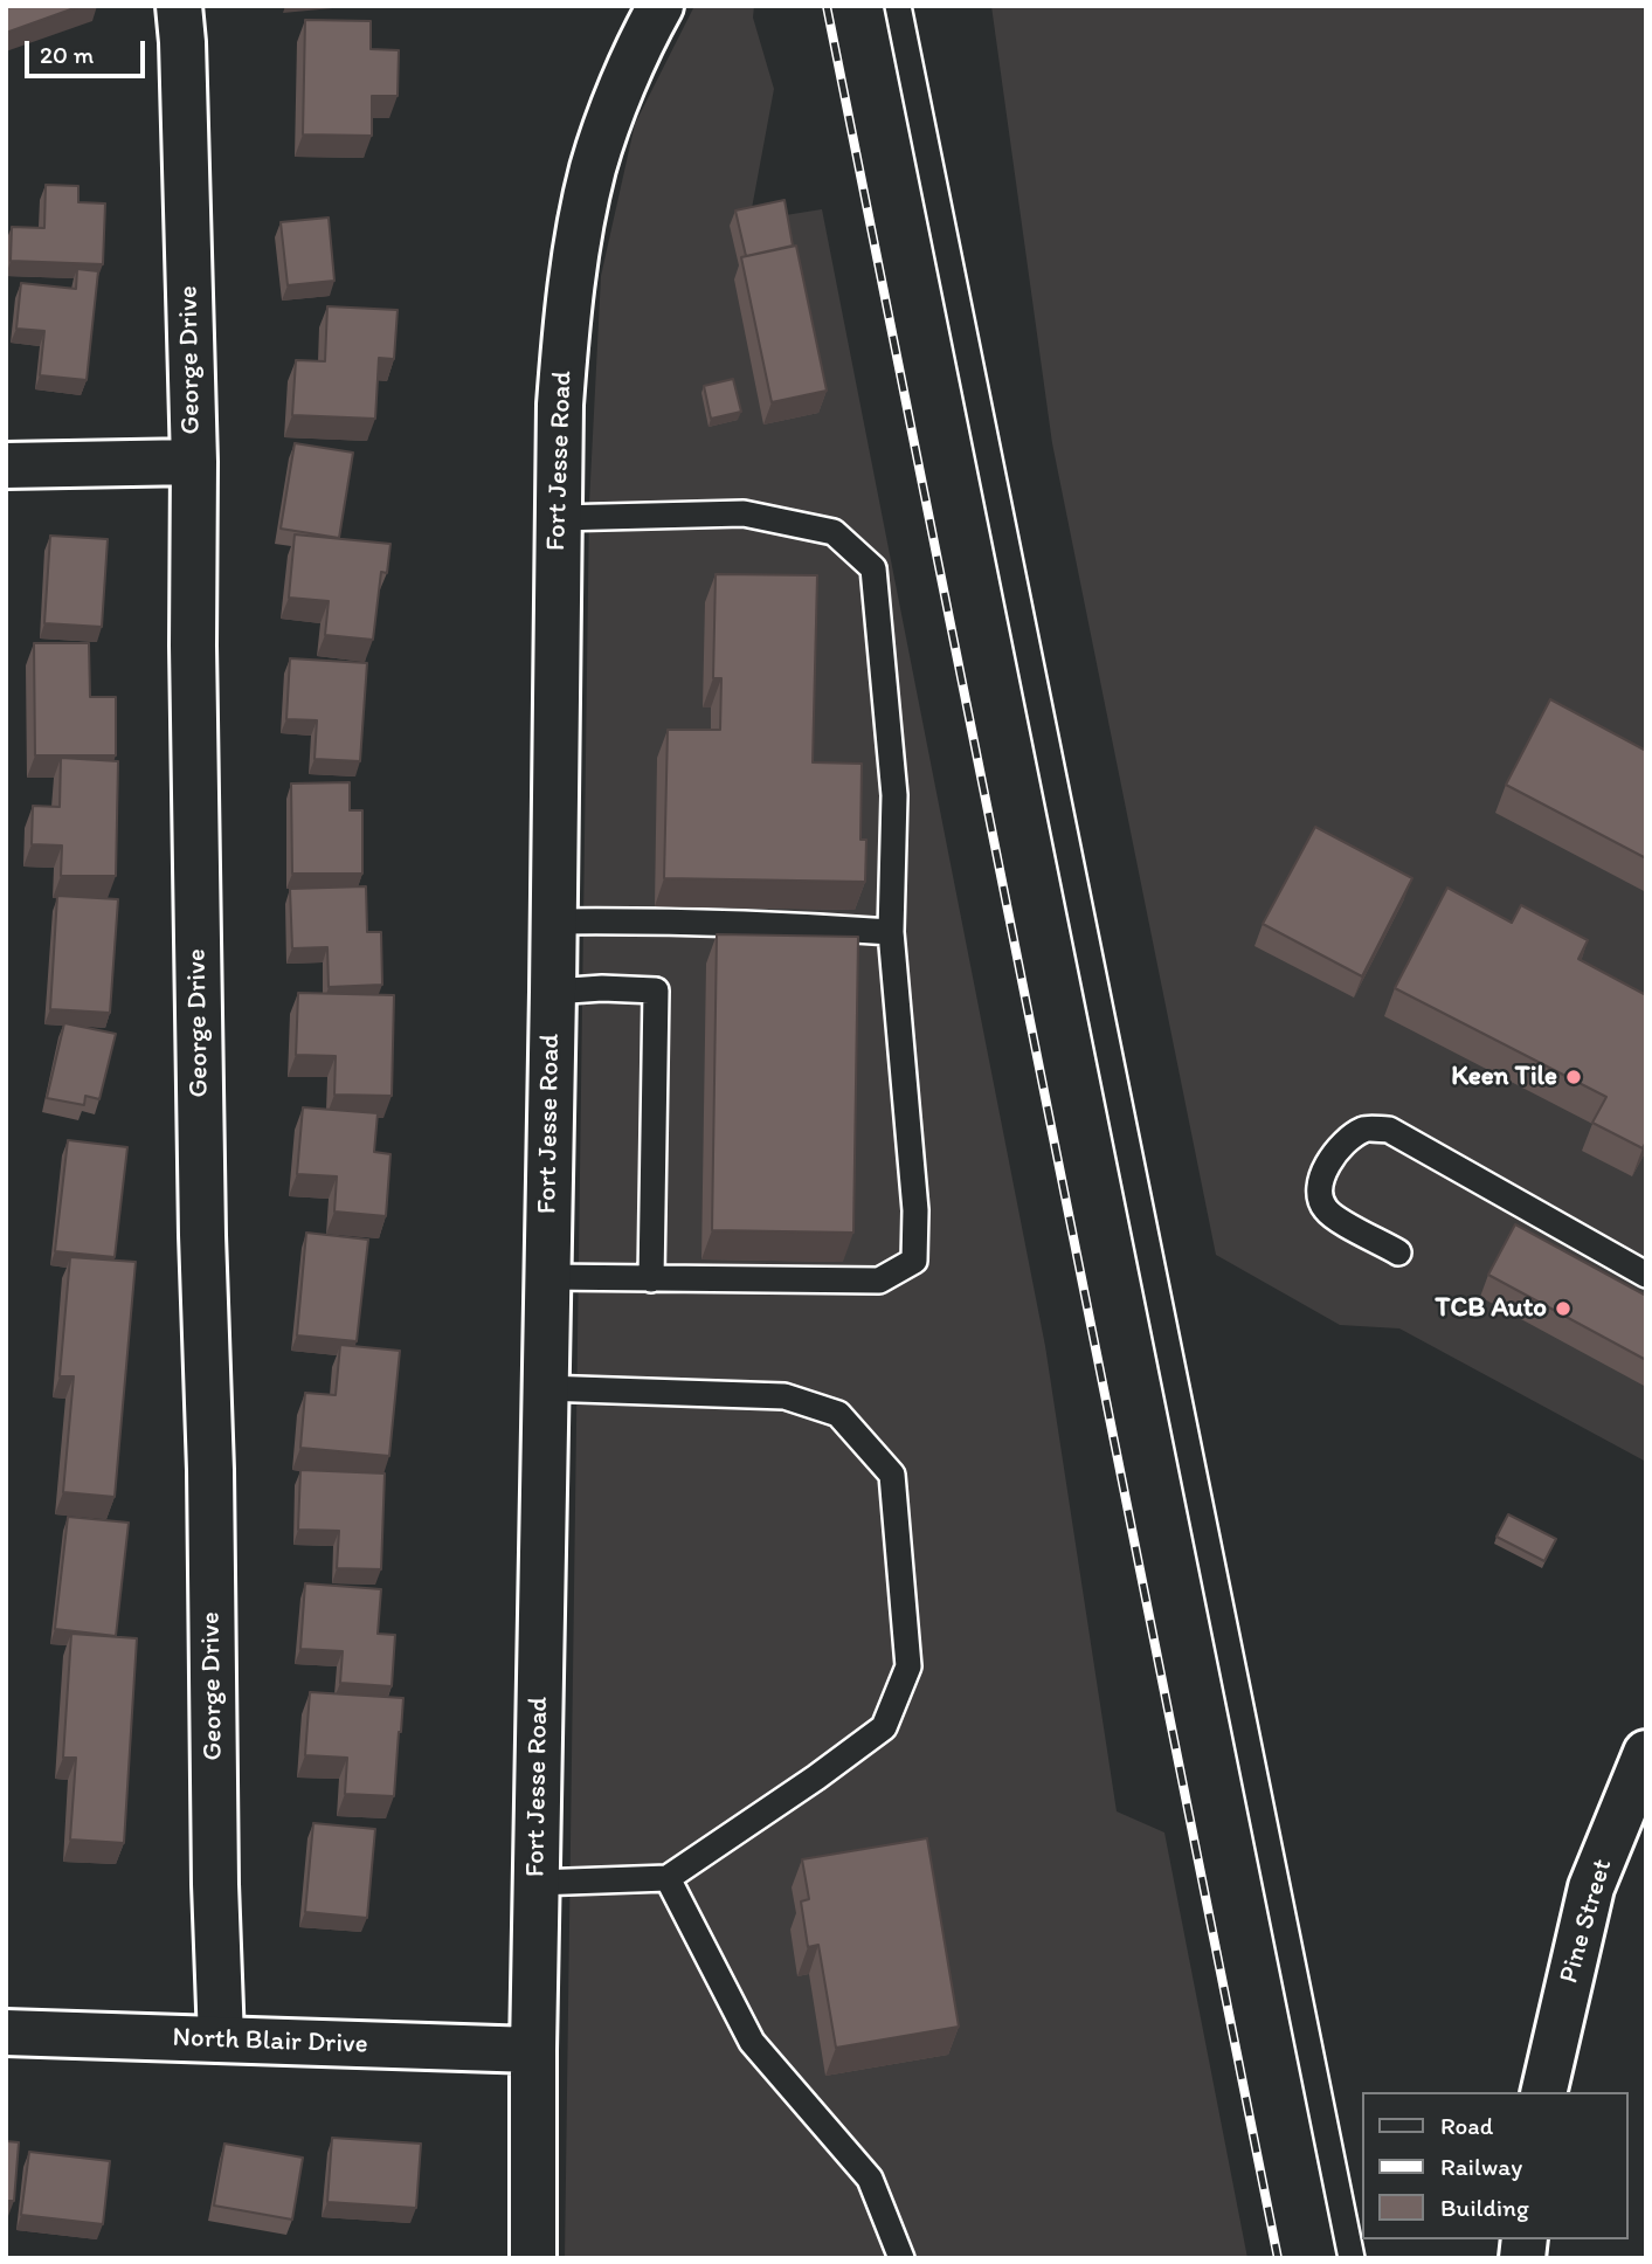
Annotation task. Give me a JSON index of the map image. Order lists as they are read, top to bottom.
{
  "streets": {
    "street": [
      "George Drive",
      "Fort Jesse Road",
      "Pine Street",
      "North Blair Drive"
    ]
  },
  "crossings": [
    ["George Drive", "North Blair Drive"],
    ["Fort Jesse Road", "North Blair Drive"]
  ],
  "places": ["Keen Tile", "TCB Auto"],
  "legend": ["Road", "Railway", "Building"],
  "scale_bar": "20 m"
}
